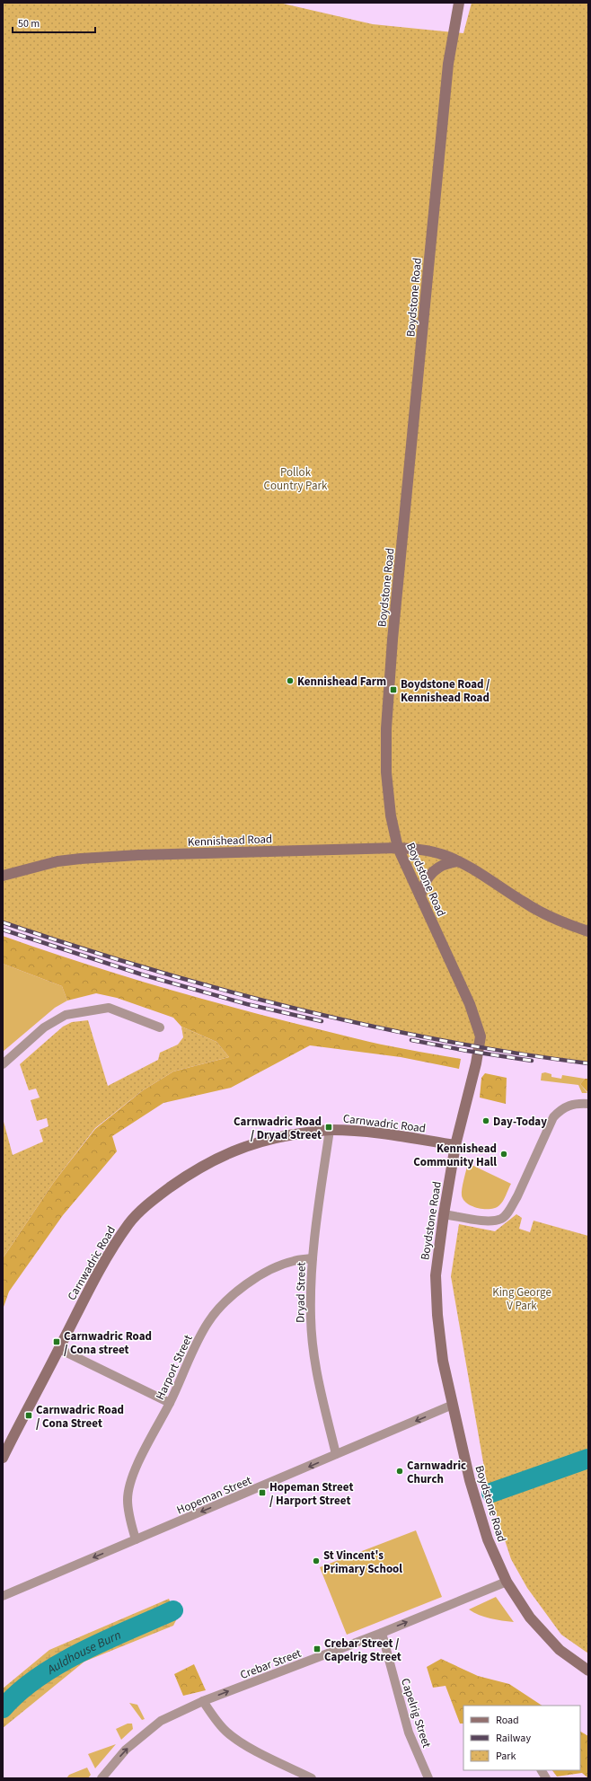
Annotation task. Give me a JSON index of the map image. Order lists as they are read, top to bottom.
{
  "streets": {
    "street": [
      "Boydstone Road",
      "Kennishead Road",
      "Carnwadric Road",
      "Dryad Street",
      "Harport Street",
      "Hopeman Street",
      "Crebar Street",
      "Capelrig Street"
    ]
  },
  "crossings": [
    ["Boydstone Road", "Kennishead Road"],
    ["Boydstone Road", "Carnwadric Road"],
    ["Boydstone Road", "Hopeman Street"],
    ["Boydstone Road", "Crebar Street"],
    ["Carnwadric Road", "Dryad Street"],
    ["Dryad Street", "Harport Street"],
    ["Dryad Street", "Hopeman Street"],
    ["Harport Street", "Hopeman Street"],
    ["Crebar Street", "Capelrig Street"]
  ],
  "one_way": ["Hopeman Street", "Crebar Street"],
  "water": ["Auldhouse Burn"],
  "parks": ["Pollok Country Park", "King George V Park"],
  "places": {
    "other": [
      "Kennishead Farm",
      "Day-Today",
      "Kennishead Community Hall",
      "Carnwadric Church",
      "St Vincent's Primary School"
    ],
    "transit": [
      "Boydstone Road / Kennishead Road",
      "Carnwadric Road / Dryad Street",
      "Carnwadric Road / Cona street",
      "Carnwadric Road / Cona Street",
      "Hopeman Street / Harport Street",
      "Crebar Street / Capelrig Street"
    ]
  },
  "legend": ["Road", "Railway", "Park"],
  "scale_bar": "50 m"
}
